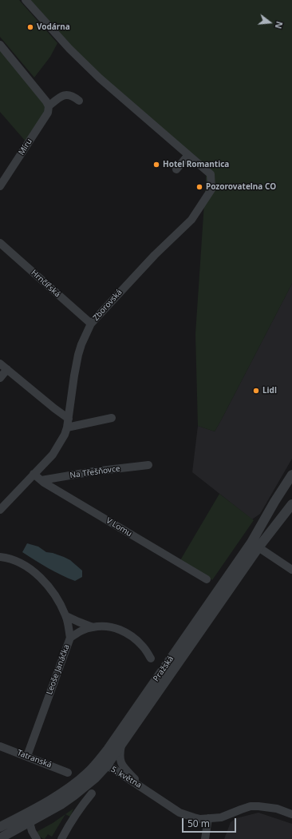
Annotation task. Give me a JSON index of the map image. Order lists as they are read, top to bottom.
{
  "streets": {
    "street": [
      "Míru",
      "Hrnčířská",
      "Zborovská",
      "Na Třešňovce",
      "V Lomu",
      "Pražská",
      "Leoše Janáčka",
      "Tatranská",
      "5. května"
    ]
  },
  "crossings": [
    ["Hrnčířská", "Zborovská"],
    ["Zborovská", "V Lomu"],
    ["Na Třešňovce", "V Lomu"],
    ["Pražská", "5. května"],
    ["Leoše Janáčka", "Tatranská"]
  ],
  "places": [
    "Vodárna",
    "Hotel Romantica",
    "Pozorovatelna CO",
    "Lidl"
  ],
  "scale_bar": "50 m",
  "north": "right"
}
